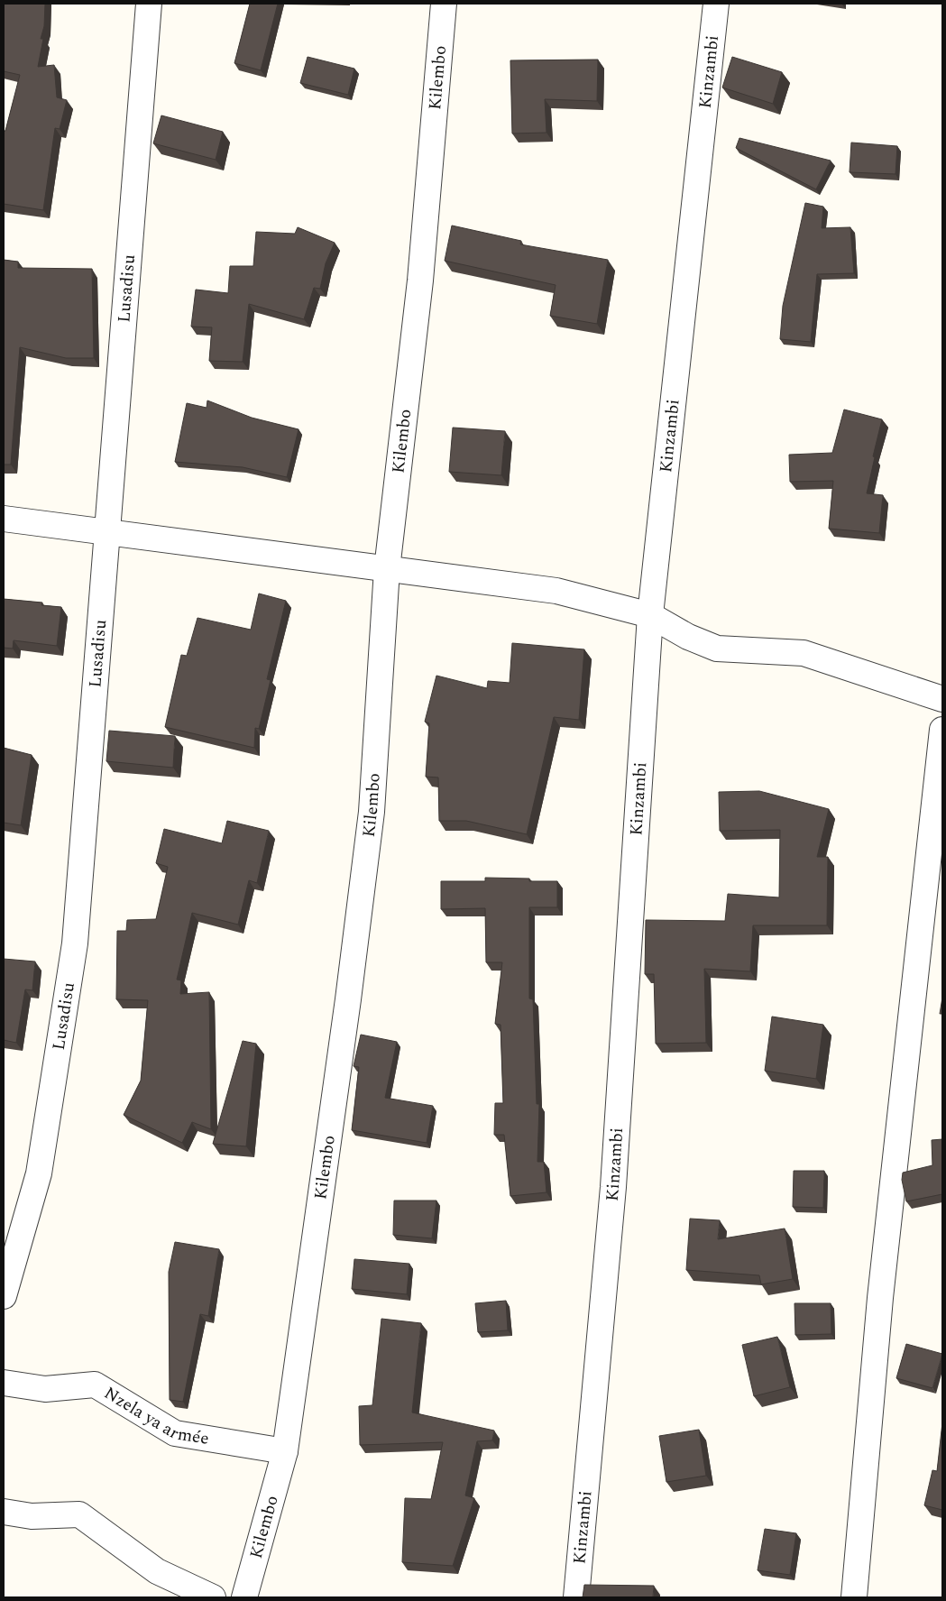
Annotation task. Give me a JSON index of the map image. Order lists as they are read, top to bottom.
{
  "streets": {
    "street": [
      "Kinzambi",
      "Kilembo",
      "Lusadisu",
      "Nzela ya armée"
    ]
  },
  "crossings": [
    ["Kilembo", "Nzela ya armée"]
  ]
}
